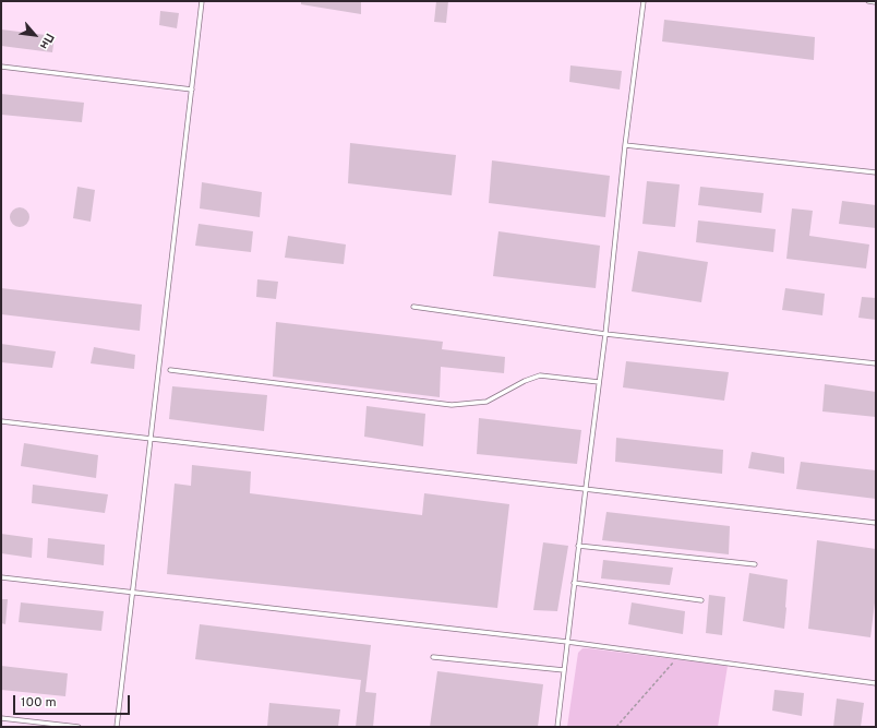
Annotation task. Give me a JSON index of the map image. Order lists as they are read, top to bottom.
{
  "scale_bar": "100 m",
  "north": "bottom right"
}
